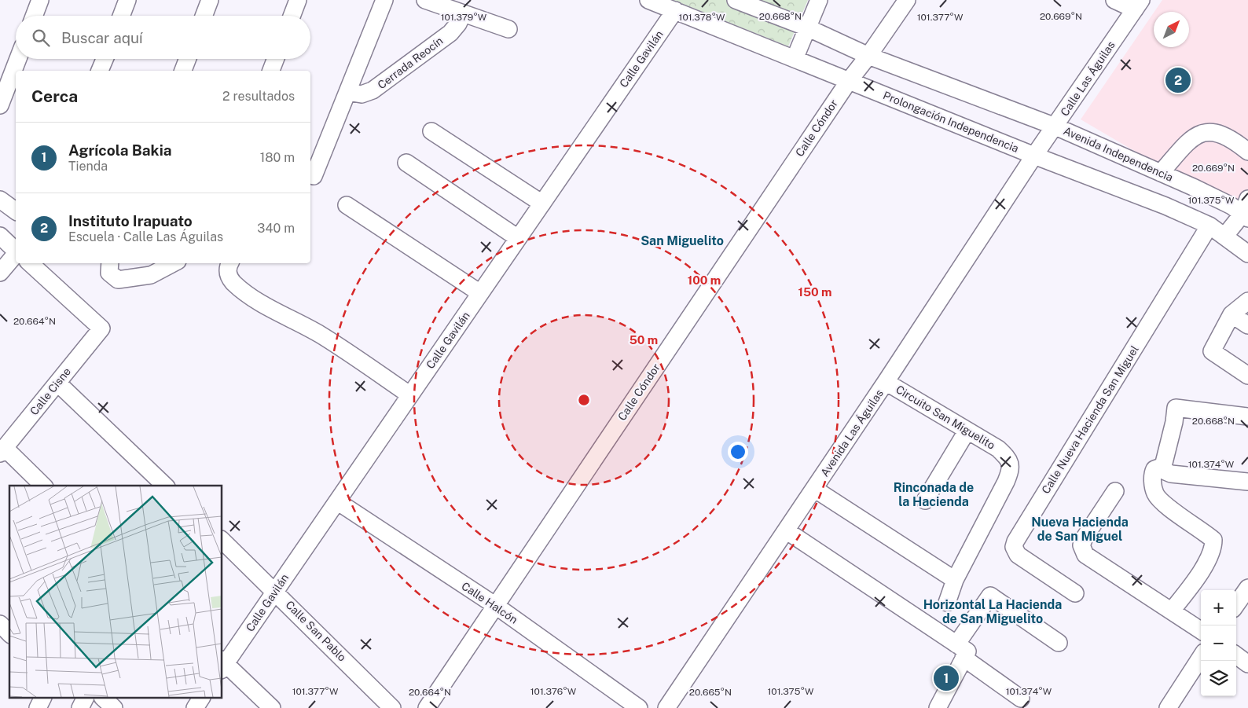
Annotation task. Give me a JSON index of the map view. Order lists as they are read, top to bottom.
{
  "streets": {
    "street": [
      "Calle Gavilán",
      "Cerrada Reocín",
      "Calle Las Águilas",
      "Prolongación Independencia",
      "Calle Cóndor",
      "Avenida Independencia",
      "Calle Cisne",
      "Circuito San Miguelito",
      "Calle Nueva Hacienda San Miguel",
      "Avenida Las Águilas",
      "Calle Halcón",
      "Calle San Pablo"
    ]
  },
  "crossings": [
    ["Calle Gavilán", "Prolongación Independencia"],
    ["Calle Gavilán", "Calle Halcón"],
    ["Calle Gavilán", "Calle San Pablo"],
    ["Calle Las Águilas", "Prolongación Independencia"],
    ["Calle Las Águilas", "Avenida Independencia"],
    ["Calle Las Águilas", "Avenida Las Águilas"],
    ["Prolongación Independencia", "Calle Cóndor"],
    ["Prolongación Independencia", "Avenida Las Águilas"],
    ["Calle Cóndor", "Avenida Independencia"],
    ["Calle Cóndor", "Calle Halcón"],
    ["Circuito San Miguelito", "Avenida Las Águilas"]
  ],
  "districts": [
    "San Miguelito",
    "Rinconada de la Hacienda",
    "Nueva Hacienda de San Miguel",
    "Horizontal La Hacienda de San Miguelito"
  ],
  "north": "top right",
  "page": {
    "search": "Buscar aquí",
    "pins": ["2", "1"],
    "heading": ["Cerca", "2 resultados"],
    "list": [
      {
        "mark": "1",
        "name": "Agrícola Bakia",
        "note": "Tienda",
        "value": "180 m"
      },
      {
        "mark": "2",
        "name": "Instituto Irapuato",
        "note": "Escuela · Calle Las Águilas",
        "value": "340 m"
      }
    ],
    "map_buttons": ["+", "−"]
  },
  "coordinates": [
    "20.668°N",
    "20.669°N",
    "101.379°W",
    "101.378°W",
    "101.377°W",
    "101.375°W",
    "20.664°N",
    "101.374°W",
    "101.376°W",
    "20.665°N"
  ],
  "rings": ["100 m", "150 m", "50 m"]
}
